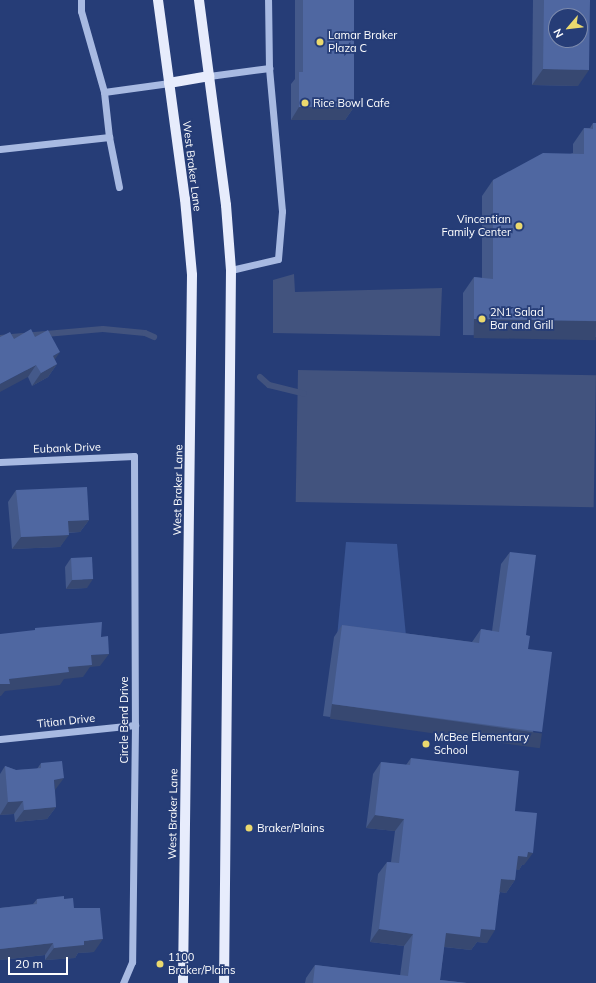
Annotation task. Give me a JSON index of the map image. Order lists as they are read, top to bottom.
{
  "streets": {
    "main road": ["West Braker Lane"],
    "street": ["Eubank Drive", "Circle Bend Drive", "Titian Drive"]
  },
  "crossings": [
    ["Eubank Drive", "Circle Bend Drive"],
    ["Circle Bend Drive", "Titian Drive"]
  ],
  "places": [
    "Lamar Braker Plaza C",
    "Rice Bowl Cafe",
    "Vincentian Family Center",
    "2N1 Salad Bar and Grill",
    "McBee Elementary School",
    "Braker/Plains",
    "1100 Braker/Plains"
  ],
  "scale_bar": "20 m",
  "north": "bottom left"
}
